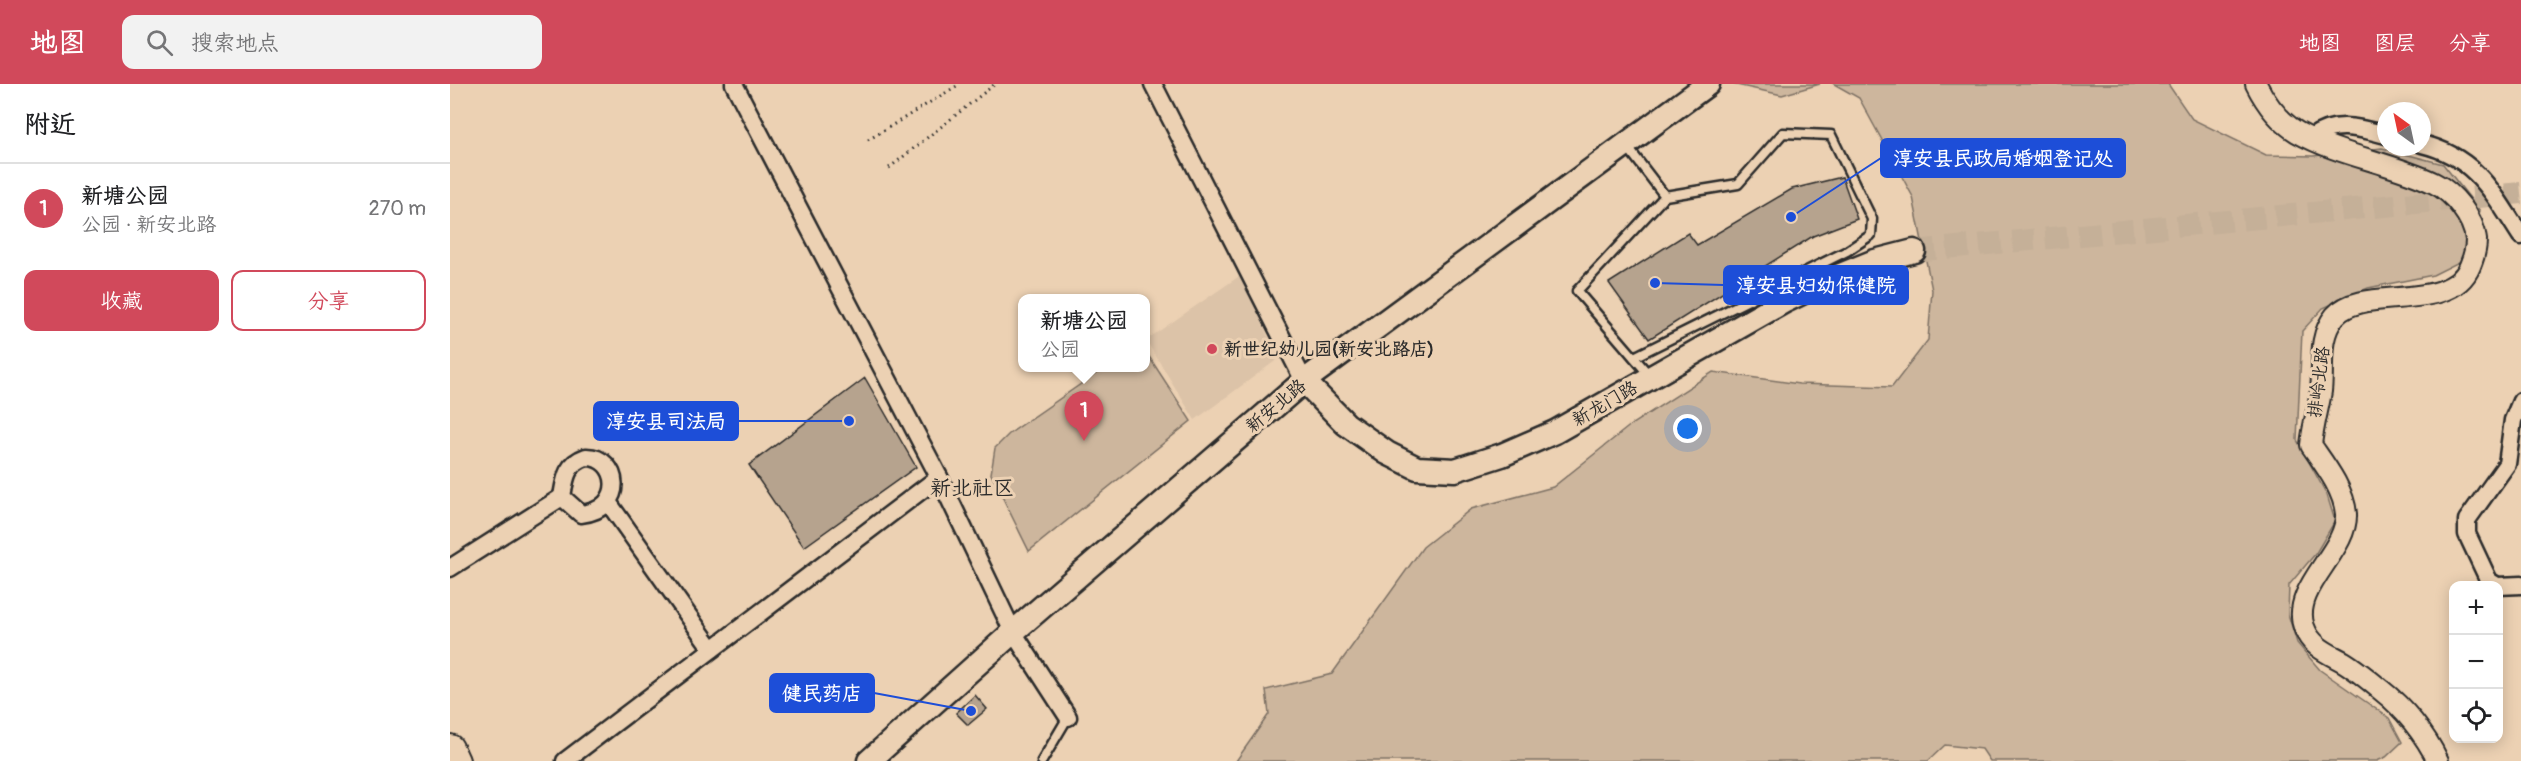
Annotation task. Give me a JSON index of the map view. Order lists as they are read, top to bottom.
{
  "streets": {
    "main road": ["新龙门路", "新安北路"],
    "street": ["排岭北路"]
  },
  "crossings": [
    ["新龙门路", "新安北路"]
  ],
  "districts": ["新北社区"],
  "places": [
    "淳安县民政局婚姻登记处",
    "淳安县妇幼保健院",
    "新世纪幼儿园(新安北路店)",
    "淳安县司法局",
    "健民药店"
  ],
  "north": "top left",
  "page": {
    "header": "地图",
    "search": "搜索地点",
    "nav": ["地图", "图层", "分享"],
    "heading": "附近",
    "list": [
      {
        "mark": "1",
        "name": "新塘公园",
        "note": "公园 · 新安北路",
        "value": "270 m"
      }
    ],
    "buttons": ["收藏", "分享"],
    "popup": ["新塘公园", "公园"],
    "pins": "1",
    "map_buttons": ["+", "−"]
  }
}
